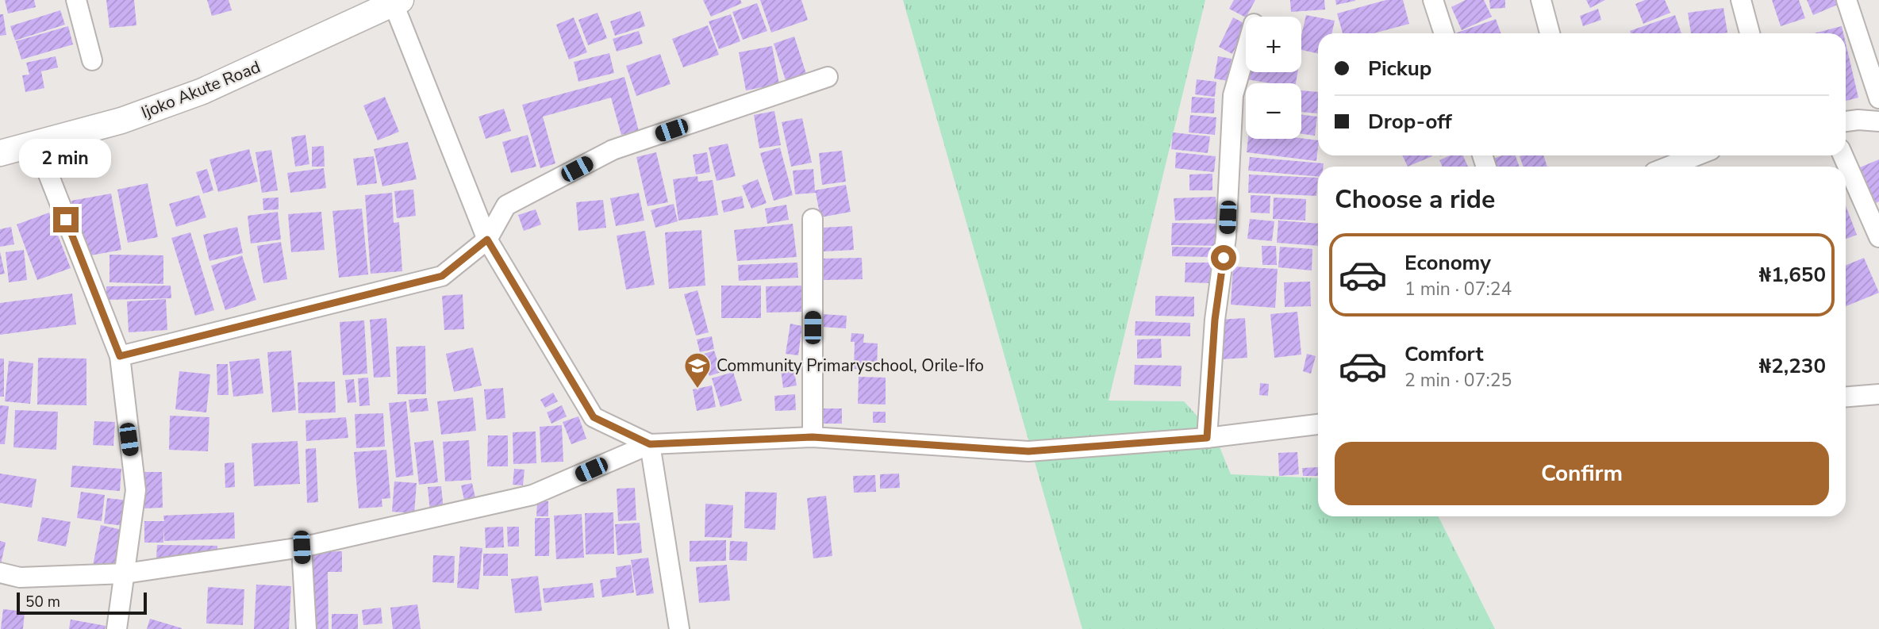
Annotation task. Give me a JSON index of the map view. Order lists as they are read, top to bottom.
{
  "streets": {
    "main road": ["Ijoko Akute Road"]
  },
  "places": {
    "school or university": ["Community Primaryschool, Orile-Ifo"]
  },
  "scale_bar": "50 m",
  "page": {
    "map_buttons": ["+", "−"],
    "banner": ["Pickup", "Drop-off"],
    "bubble": "2 min",
    "heading": "Choose a ride",
    "list": [
      {
        "name": "Economy",
        "note": "1 min · 07:24",
        "value": "₦1,650"
      },
      {
        "name": "Comfort",
        "note": "2 min · 07:25",
        "value": "₦2,230"
      }
    ],
    "buttons": "Confirm",
    "scale": "50 m"
  }
}
